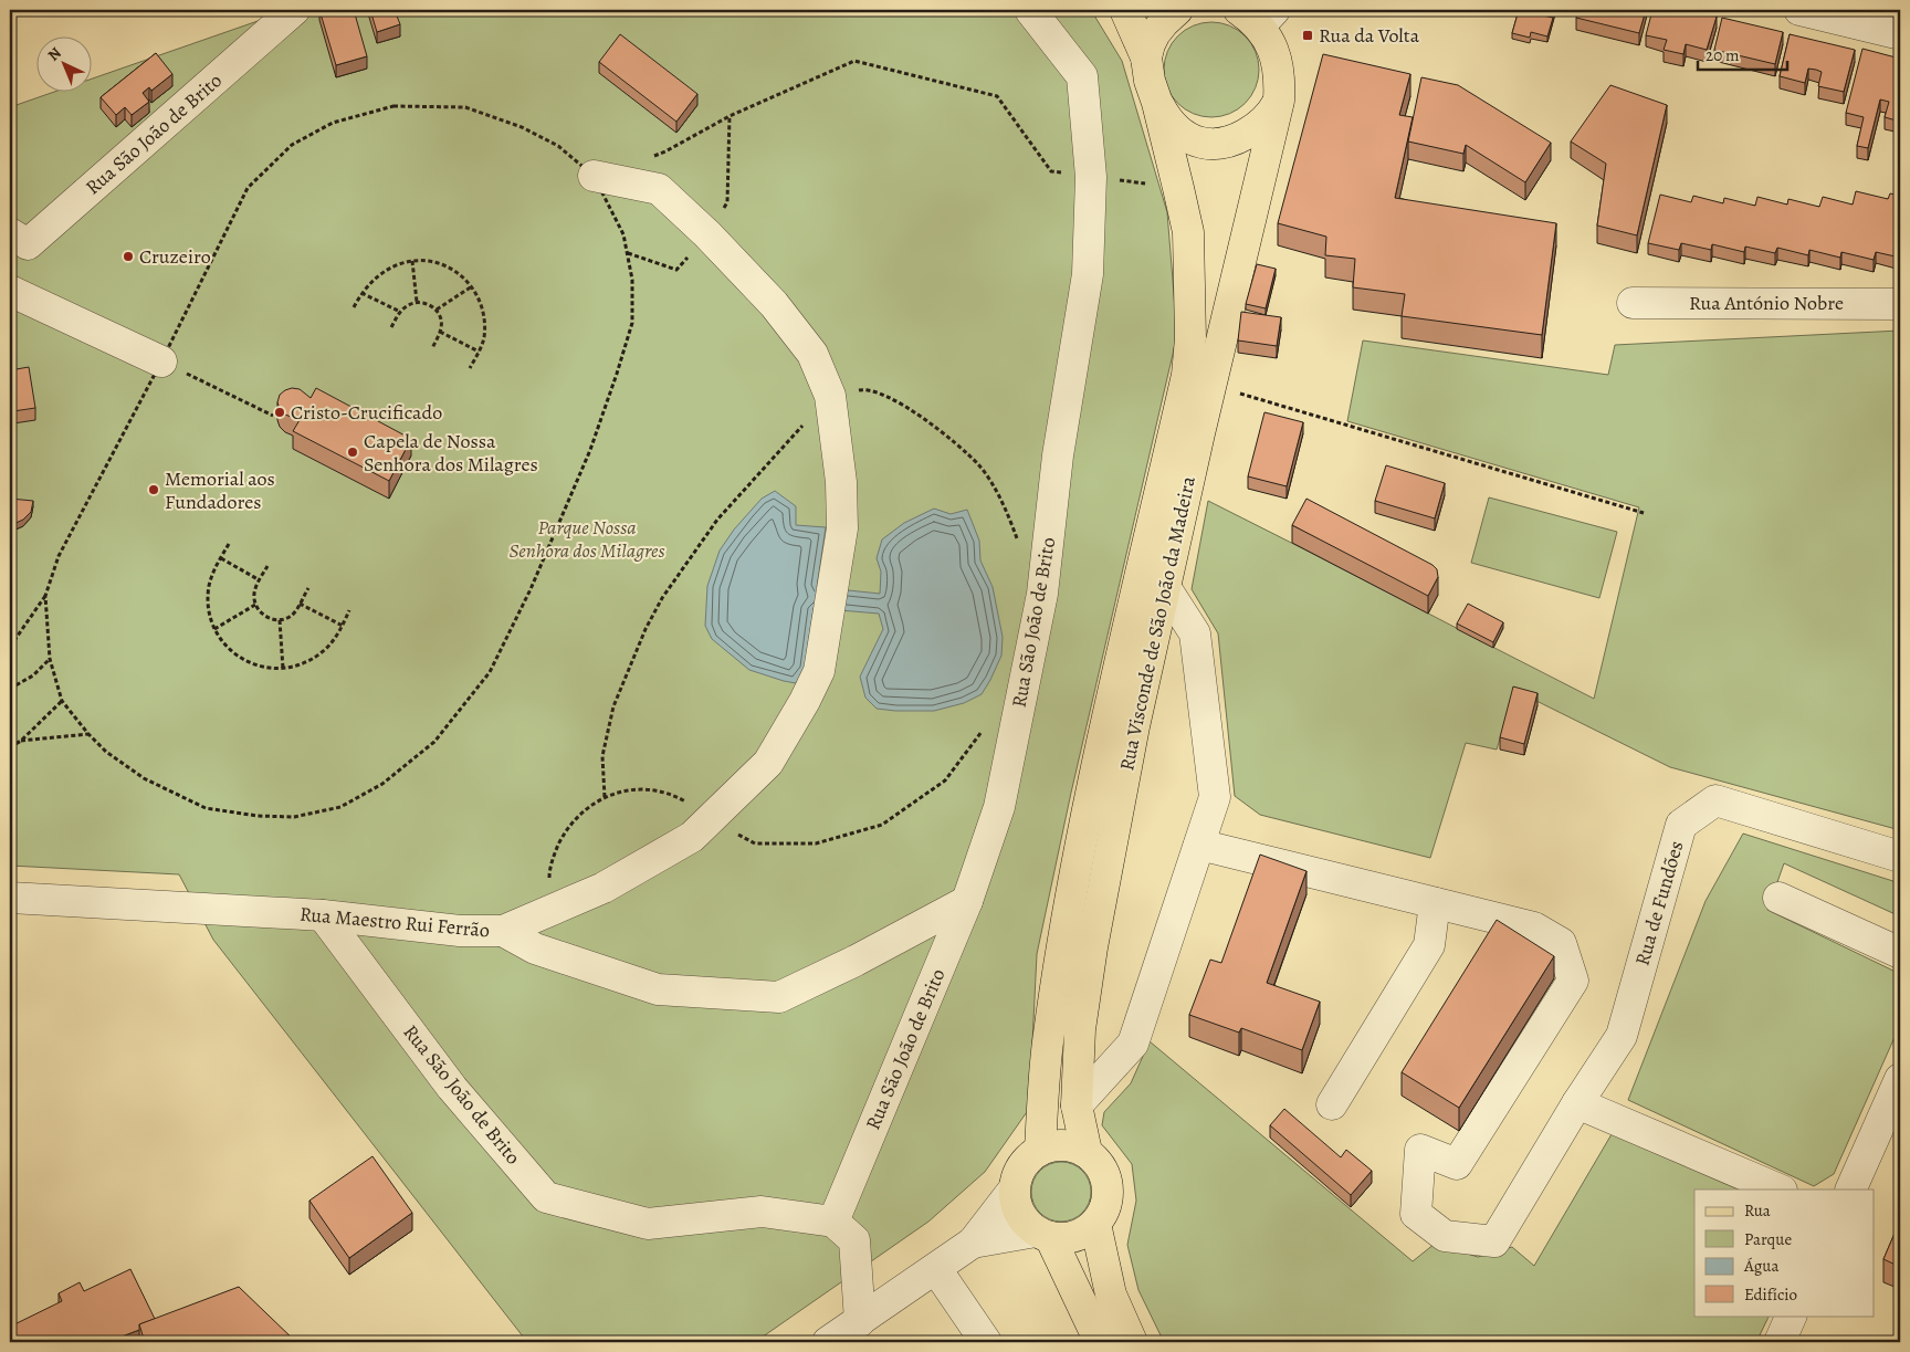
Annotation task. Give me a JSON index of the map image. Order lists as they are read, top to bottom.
{
  "streets": {
    "main road": ["Rua Visconde de São João da Madeira"],
    "street": [
      "Rua São João de Brito",
      "Rua António Nobre",
      "Rua de Fundões",
      "Rua Maestro Rui Ferrão"
    ]
  },
  "crossings": [
    ["Rua São João de Brito", "Rua Maestro Rui Ferrão"]
  ],
  "parks": ["Parque Nossa Senhora dos Milagres"],
  "places": {
    "transit": ["Rua da Volta"],
    "other": [
      "Cruzeiro",
      "Cristo-Crucificado",
      "Capela de Nossa Senhora dos Milagres",
      "Memorial aos Fundadores"
    ]
  },
  "legend": [
    "Rua",
    "Parque",
    "Água",
    "Edifício"
  ],
  "scale_bar": "20 m",
  "north": "top left"
}
